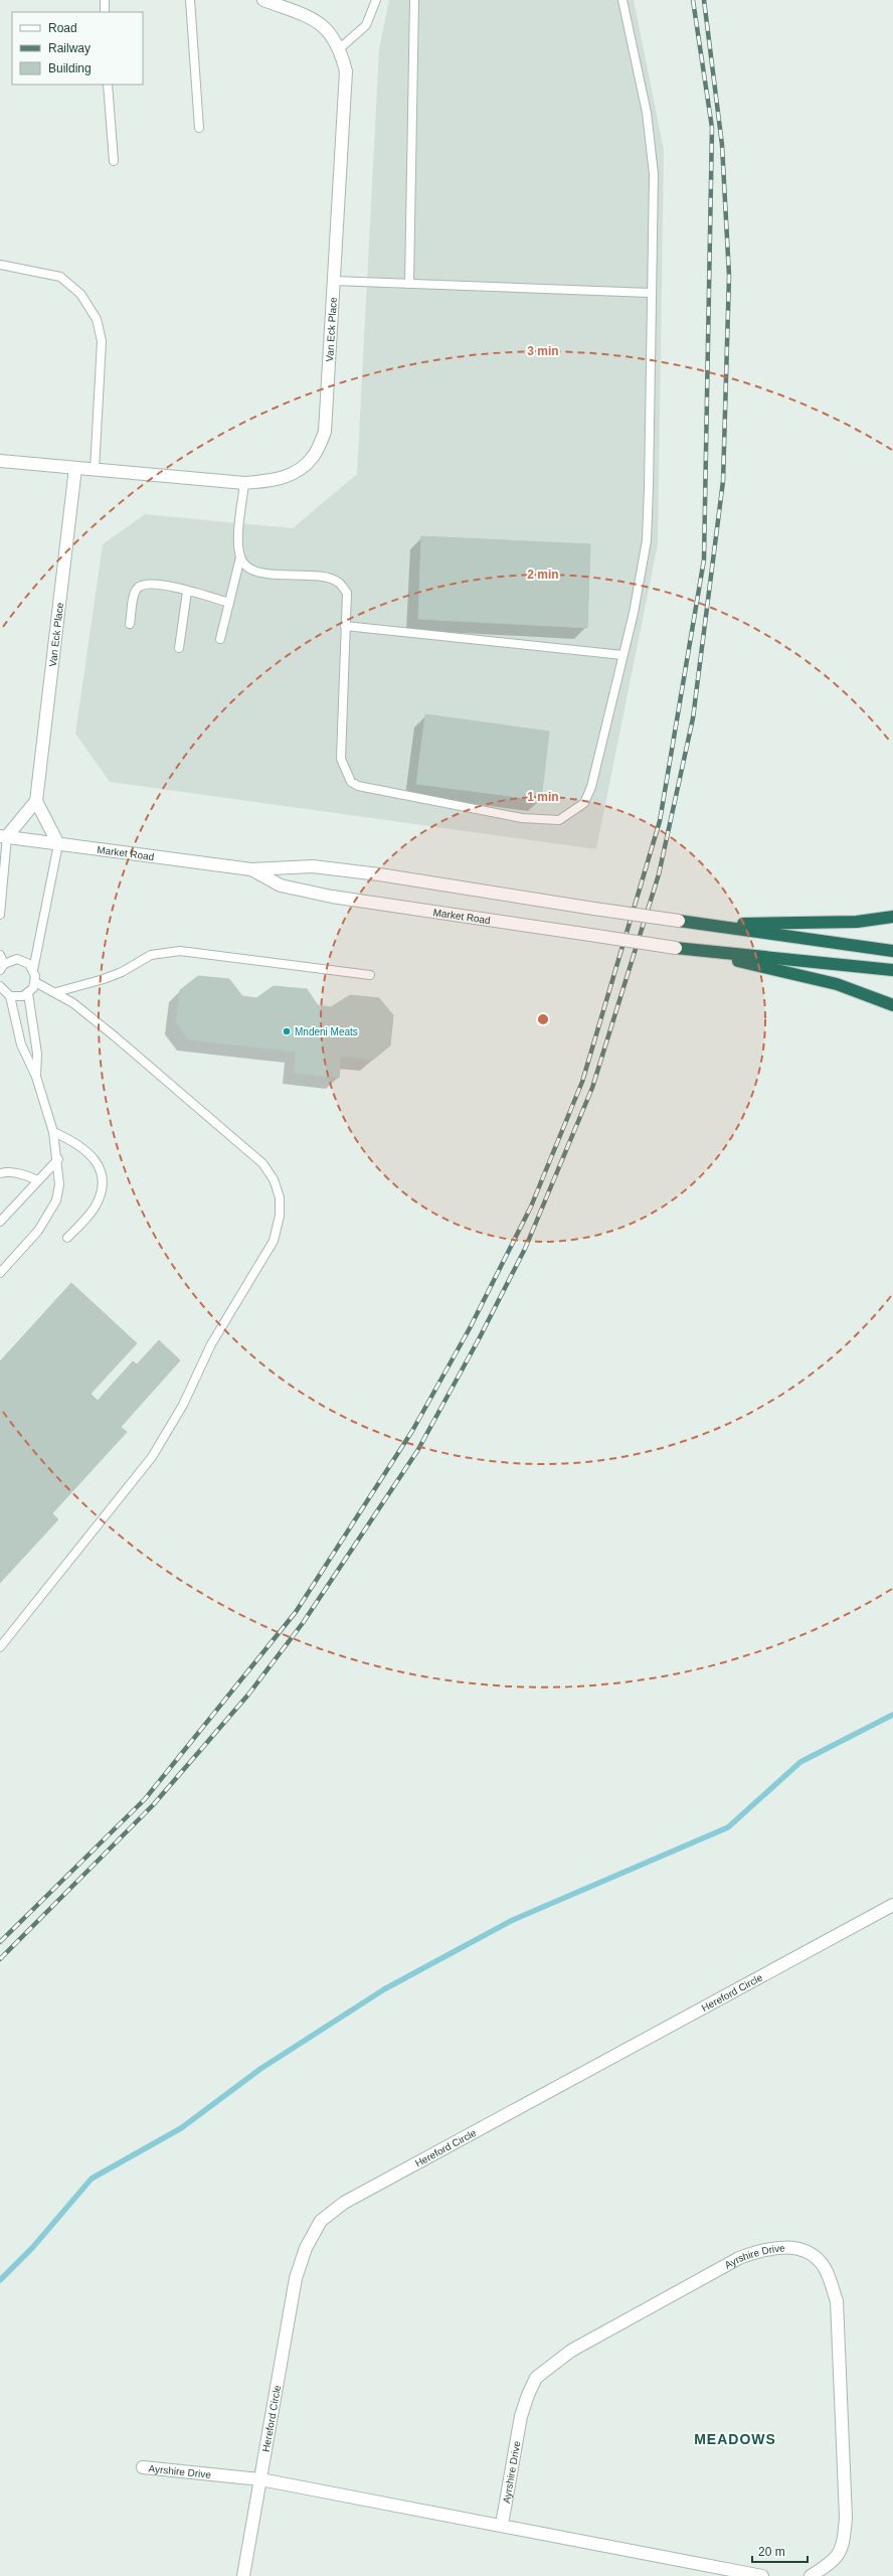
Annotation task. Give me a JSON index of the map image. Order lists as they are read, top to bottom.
{
  "streets": {
    "street": [
      "Van Eck Place",
      "Market Road",
      "Hereford Circle",
      "Ayrshire Drive"
    ]
  },
  "crossings": [
    ["Hereford Circle", "Ayrshire Drive"]
  ],
  "districts": ["MEADOWS"],
  "places": ["Mndeni Meats"],
  "legend": ["Road", "Railway", "Building"],
  "scale_bar": "20 m",
  "rings": ["3 min", "2 min", "1 min"]
}
